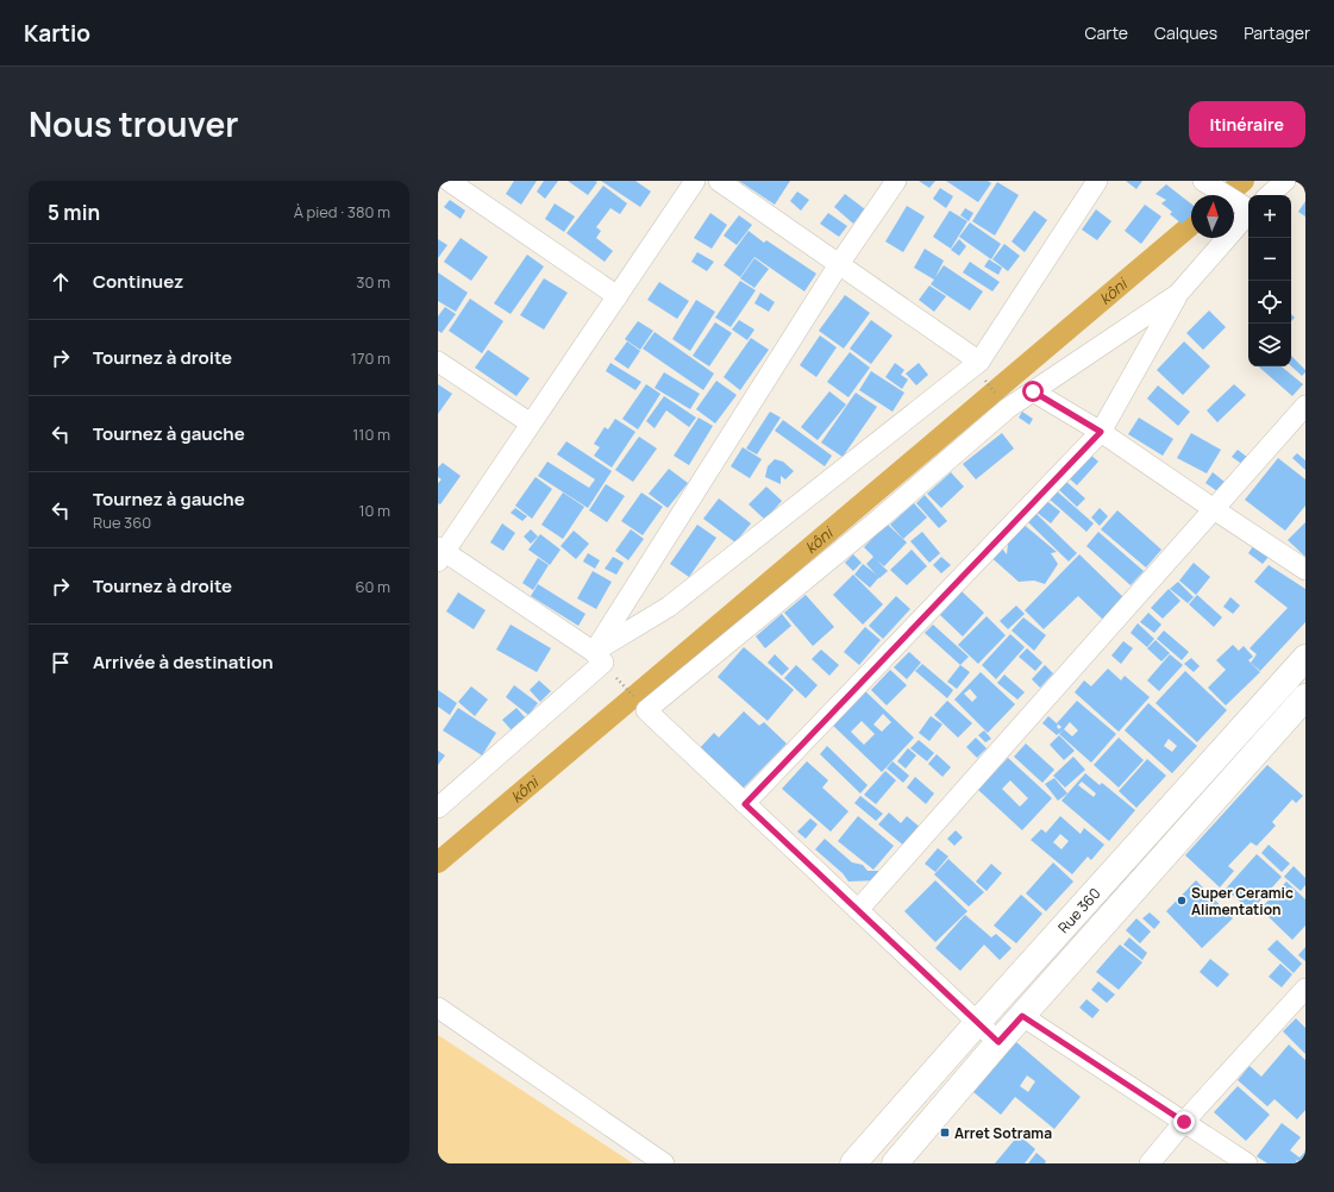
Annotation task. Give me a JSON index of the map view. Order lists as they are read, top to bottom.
{
  "streets": {
    "main road": ["Rue 360"]
  },
  "water": ["kôni"],
  "places": {
    "other": ["Super Ceramic Alimentation"],
    "transit": ["Arret Sotrama"]
  },
  "north": "top",
  "page": {
    "header": "Kartio",
    "nav": ["Carte", "Calques", "Partager"],
    "title": "Nous trouver",
    "buttons": "Itinéraire",
    "heading": ["5 min", "À pied · 380 m"],
    "map_buttons": ["+", "−"],
    "list": [
      ["Continuez", "30 m"],
      ["Tournez à droite", "170 m"],
      ["Tournez à gauche", "110 m"],
      ["Tournez à gauche", "Rue 360", "10 m"],
      ["Tournez à droite", "60 m"],
      "Arrivée à destination"
    ]
  }
}
